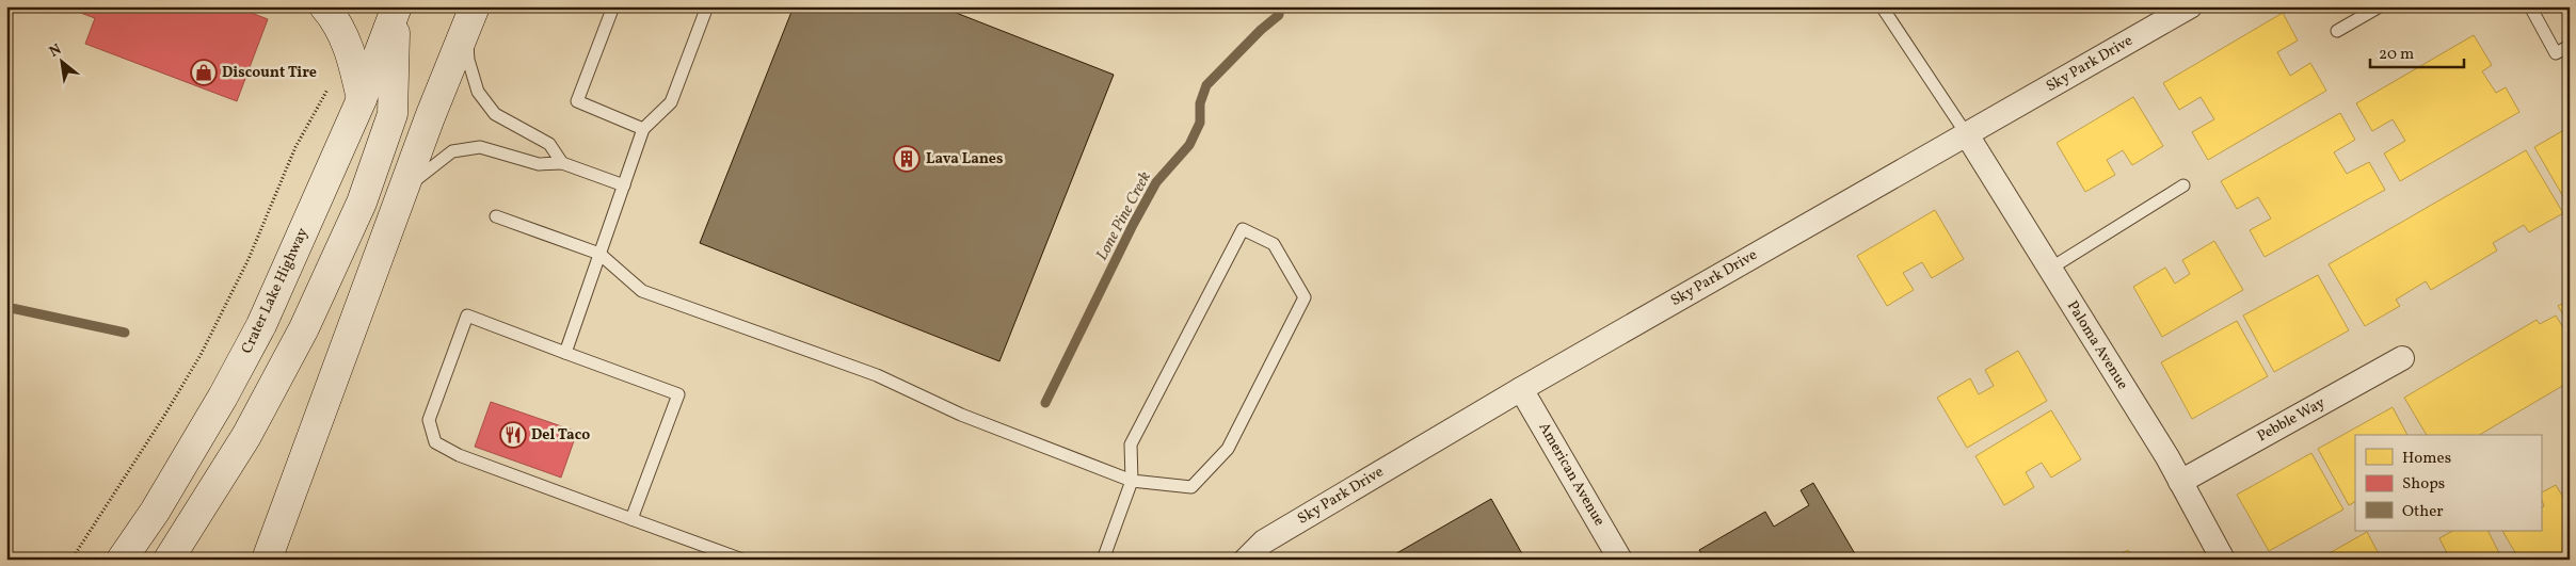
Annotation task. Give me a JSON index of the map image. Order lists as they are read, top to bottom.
{
  "streets": {
    "main road": ["Crater Lake Highway"],
    "street": [
      "Sky Park Drive",
      "Paloma Avenue",
      "Pebble Way",
      "American Avenue"
    ]
  },
  "crossings": [
    ["Sky Park Drive", "Paloma Avenue"],
    ["Sky Park Drive", "American Avenue"],
    ["Paloma Avenue", "Pebble Way"]
  ],
  "water": ["Lone Pine Creek"],
  "places": {
    "shop": ["Discount Tire"],
    "building": ["Lava Lanes"],
    "restaurant": ["Del Taco"]
  },
  "legend": ["Homes", "Shops", "Other"],
  "scale_bar": "20 m",
  "north": "top left"
}
